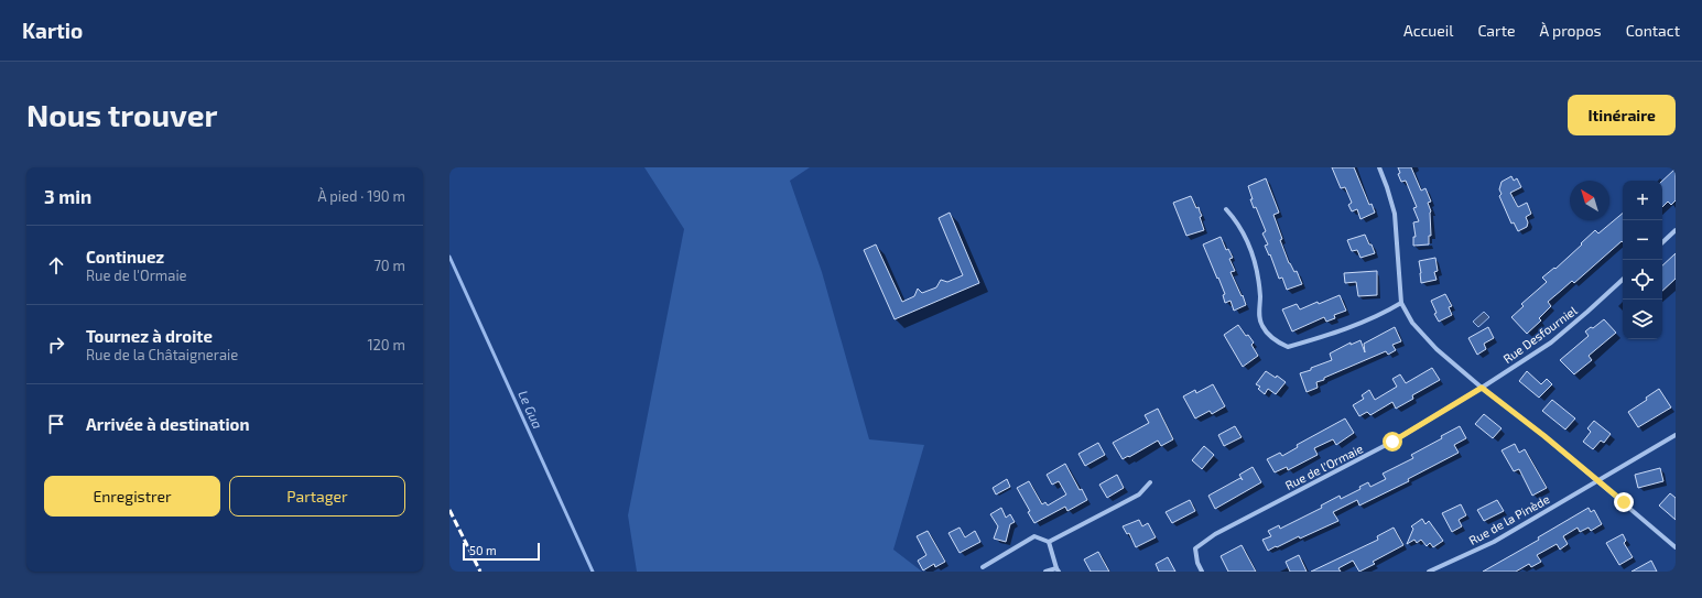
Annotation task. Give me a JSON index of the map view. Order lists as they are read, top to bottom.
{
  "streets": {
    "street": ["Rue Desfourniel", "Rue de l'Ormaie", "Rue de la Pinède"]
  },
  "crossings": [
    ["Rue Desfourniel", "Rue de l'Ormaie"]
  ],
  "water": ["Le Gua"],
  "scale_bar": "50 m",
  "north": "top left",
  "page": {
    "header": "Kartio",
    "nav": [
      "Accueil",
      "Carte",
      "À propos",
      "Contact"
    ],
    "buttons": [
      "Itinéraire",
      ["Enregistrer", "Partager"]
    ],
    "title": "Nous trouver",
    "heading": ["3 min", "À pied · 190 m"],
    "map_buttons": ["+", "−"],
    "list": [
      ["Continuez", "Rue de l'Ormaie", "70 m"],
      ["Tournez à droite", "Rue de la Châtaigneraie", "120 m"],
      "Arrivée à destination"
    ],
    "scale": "50 m"
  }
}
